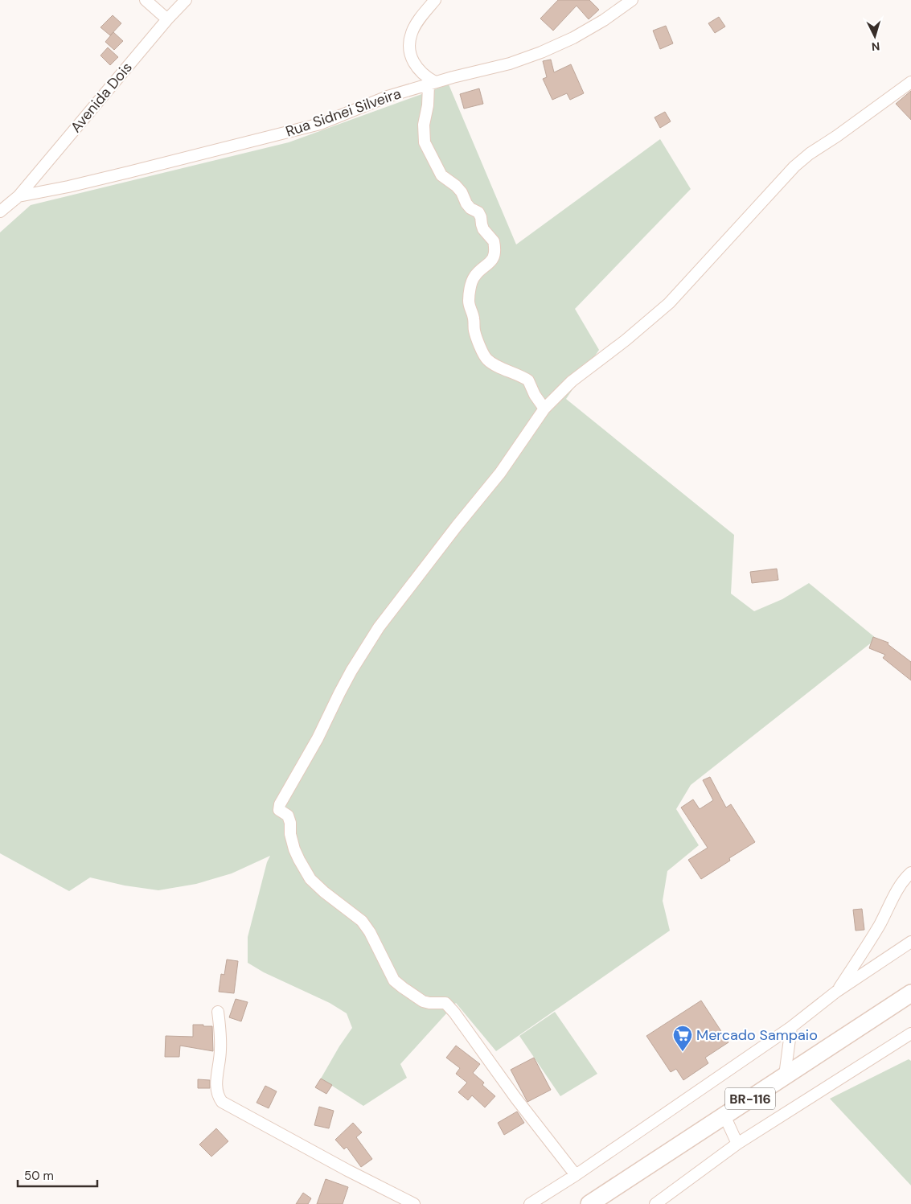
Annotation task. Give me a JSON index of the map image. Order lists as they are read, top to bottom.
{
  "streets": {
    "highway": ["BR-116"],
    "street": ["Avenida Dois", "Rua Sidnei Silveira"]
  },
  "crossings": [
    ["Avenida Dois", "Rua Sidnei Silveira"]
  ],
  "places": {
    "supermarket": ["Mercado Sampaio"]
  },
  "scale_bar": "50 m",
  "north": "bottom"
}
